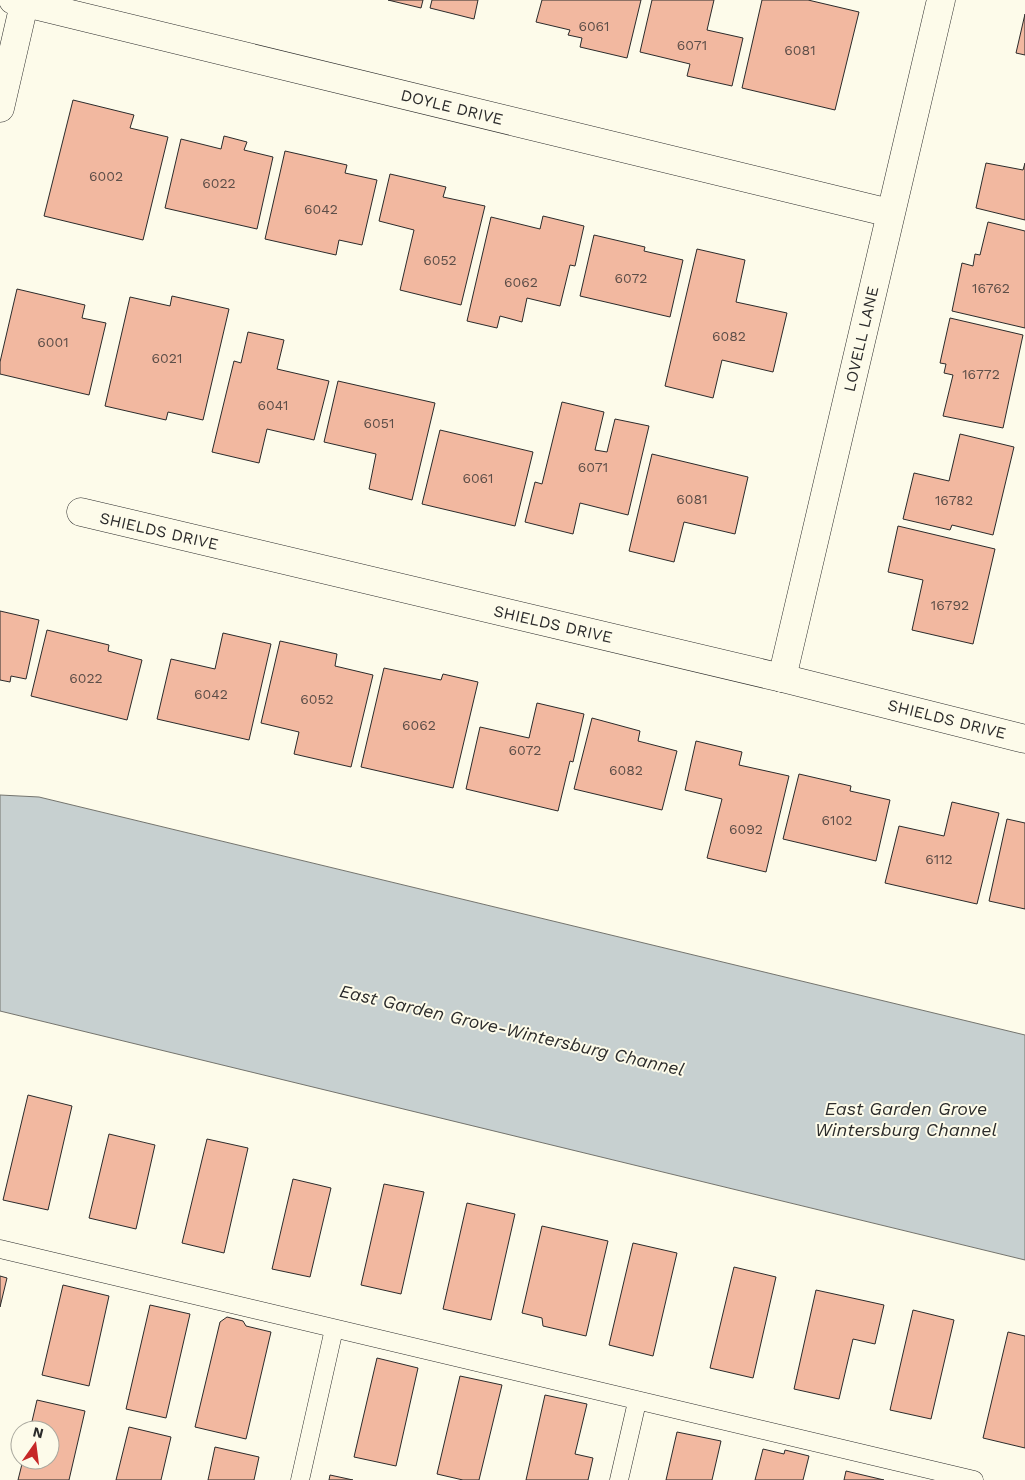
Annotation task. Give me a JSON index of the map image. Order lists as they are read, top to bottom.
{
  "streets": {
    "street": ["DOYLE DRIVE", "LOVELL LANE", "SHIELDS DRIVE"]
  },
  "crossings": [
    ["DOYLE DRIVE", "LOVELL LANE"],
    ["LOVELL LANE", "SHIELDS DRIVE"]
  ],
  "water": ["East Garden Grove-Wintersburg Channel", "East Garden Grove Wintersburg Channel"],
  "house_numbers": [
    "6061",
    "6071",
    "6081",
    "6002",
    "6022",
    "6042",
    "6052",
    "6072",
    "6062",
    "16762",
    "6082",
    "6001",
    "6021",
    "16772",
    "6041",
    "6051",
    "6071",
    "6061",
    "6081",
    "16782",
    "16792",
    "6022",
    "6042",
    "6052",
    "6062",
    "6072",
    "6082",
    "6102",
    "6092",
    "6112"
  ],
  "north": "top"
}
